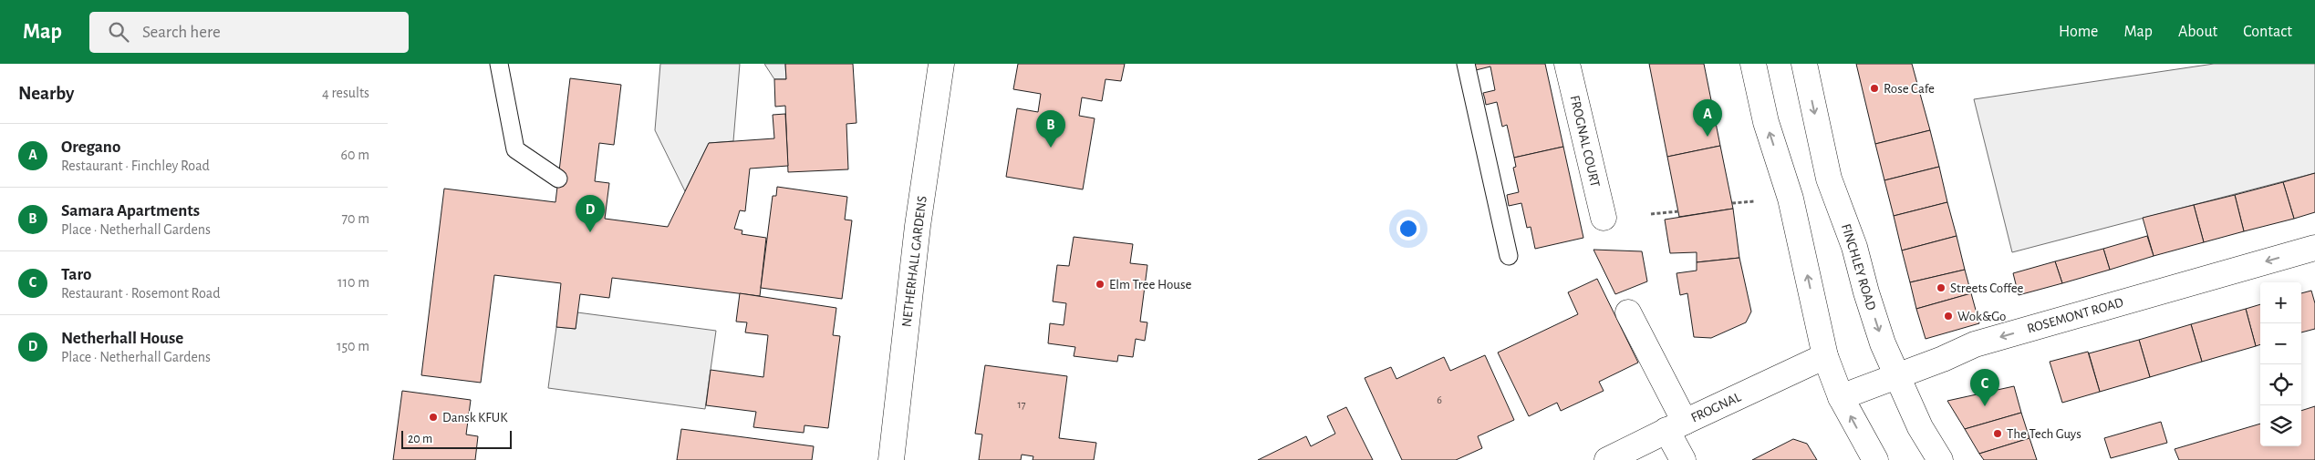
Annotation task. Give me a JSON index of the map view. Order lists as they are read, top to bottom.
{
  "streets": {
    "main road": [
      "FROGNAL COURT",
      "NETHERHALL GARDENS",
      "FINCHLEY ROAD",
      "ROSEMONT ROAD",
      "FROGNAL"
    ]
  },
  "crossings": [
    ["FINCHLEY ROAD", "ROSEMONT ROAD"]
  ],
  "one_way": ["ROSEMONT ROAD"],
  "places": [
    "Rose Cafe",
    "Elm Tree House",
    "Streets Coffee",
    "Wok&Go",
    "Dansk KFUK",
    "The Tech Guys"
  ],
  "house_numbers": ["6", "17"],
  "scale_bar": "20 m",
  "page": {
    "header": "Map",
    "search": "Search here",
    "nav": [
      "Home",
      "Map",
      "About",
      "Contact"
    ],
    "heading": ["Nearby", "4 results"],
    "pins": [
      "A",
      "B",
      "D",
      "C"
    ],
    "list": [
      {
        "mark": "A",
        "name": "Oregano",
        "note": "Restaurant · Finchley Road",
        "value": "60 m"
      },
      {
        "mark": "B",
        "name": "Samara Apartments",
        "note": "Place · Netherhall Gardens",
        "value": "70 m"
      },
      {
        "mark": "C",
        "name": "Taro",
        "note": "Restaurant · Rosemont Road",
        "value": "110 m"
      },
      {
        "mark": "D",
        "name": "Netherhall House",
        "note": "Place · Netherhall Gardens",
        "value": "150 m"
      }
    ],
    "map_buttons": ["+", "−"],
    "scale": "20 m"
  }
}
